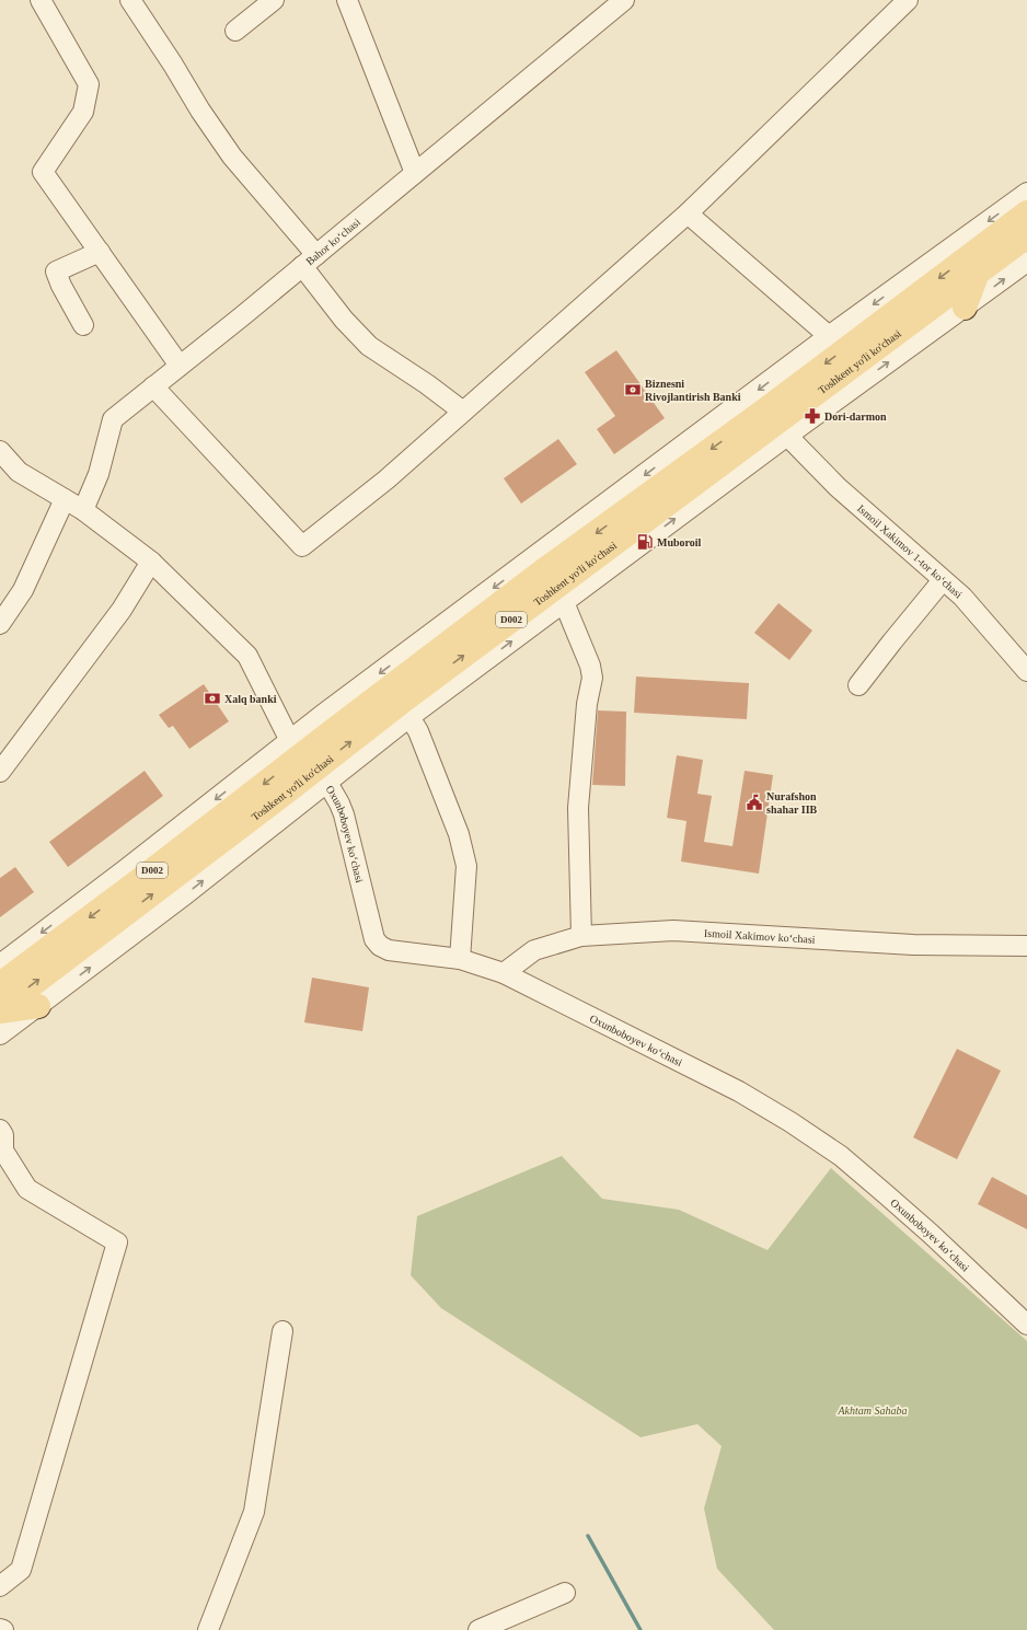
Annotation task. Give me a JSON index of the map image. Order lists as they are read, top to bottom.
{
  "streets": {
    "main road": ["Toshkent yo'li ko'chasi", "D002"],
    "street": [
      "Bahor ko‘chasi",
      "Ismoil Xakimov 1-tor ko‘chasi",
      "Oxunboboyev ko‘chasi",
      "Ismoil Xakimov ko‘chasi"
    ]
  },
  "crossings": [
    ["Bahor ko‘chasi", "Oxunboboyev ko‘chasi"],
    ["Toshkent yo'li ko'chasi", "Oxunboboyev ko‘chasi"],
    ["Oxunboboyev ko‘chasi", "Ismoil Xakimov ko‘chasi"]
  ],
  "parks": ["Akhtam Sahaba"],
  "places": {
    "bank": ["Biznesni Rivojlantirish Banki", "Xalq banki"],
    "pharmacy": ["Dori-darmon"],
    "fuel station": ["Muboroil"],
    "public building": ["Nurafshon shahar IIB"]
  }
}
